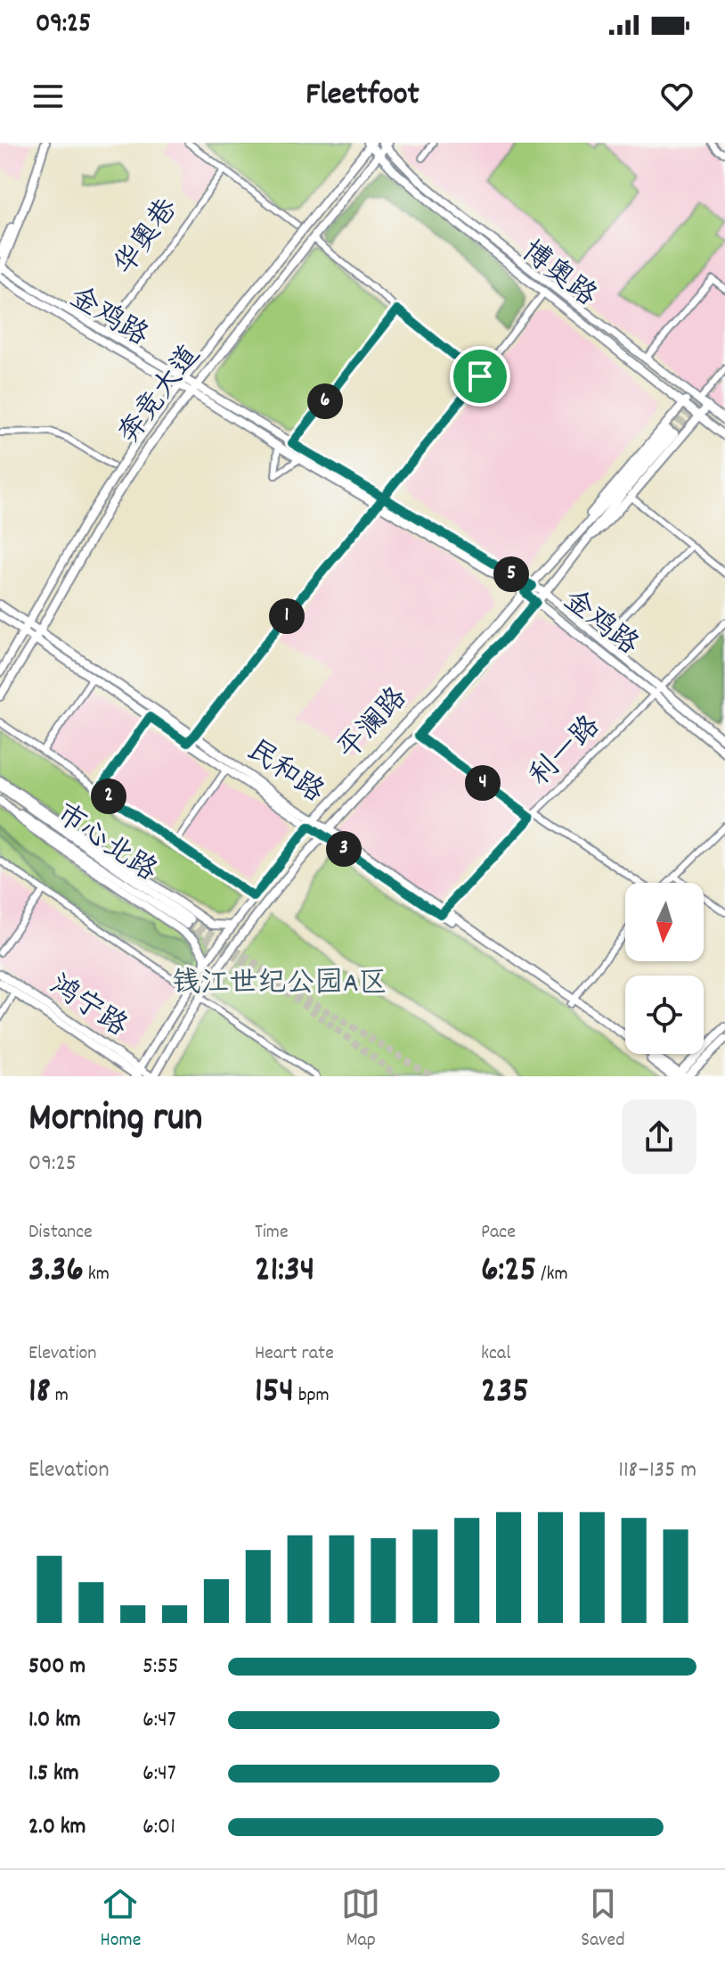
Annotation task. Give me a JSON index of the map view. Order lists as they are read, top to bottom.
{
  "streets": {
    "main road": [
      "博奥路",
      "金鸡路",
      "奔竞大道",
      "平澜路",
      "民和路",
      "市心北路",
      "鸿宁路"
    ],
    "street": ["华奥巷", "利一路"]
  },
  "crossings": [
    ["华奥巷", "金鸡路"],
    ["博奥路", "奔竞大道"],
    ["金鸡路", "奔竞大道"],
    ["金鸡路", "平澜路"],
    ["金鸡路", "利一路"],
    ["奔竞大道", "民和路"],
    ["平澜路", "民和路"],
    ["平澜路", "鸿宁路"],
    ["利一路", "民和路"]
  ],
  "parks": ["钱江世纪公园A区"],
  "north": "bottom",
  "page": {
    "status": "09:25",
    "header": "Fleetfoot",
    "pins": [
      "6",
      "5",
      "1",
      "4",
      "2",
      "3"
    ],
    "heading": ["Morning run", "09:25"],
    "stats": [
      ["Distance", "3.36 km"],
      ["Time", "21:34"],
      ["Pace", "6:25 /km"],
      ["Elevation", "18 m"],
      ["Heart rate", "154 bpm"],
      ["kcal", "235"]
    ],
    "chart": ["Elevation", "118–135 m"],
    "list": [
      {
        "name": "500 m",
        "note": "5:55"
      },
      {
        "name": "1.0 km",
        "note": "6:47"
      },
      {
        "name": "1.5 km",
        "note": "6:47"
      },
      {
        "name": "2.0 km",
        "note": "6:01"
      }
    ],
    "tabs": ["Home", "Map", "Saved"]
  }
}
